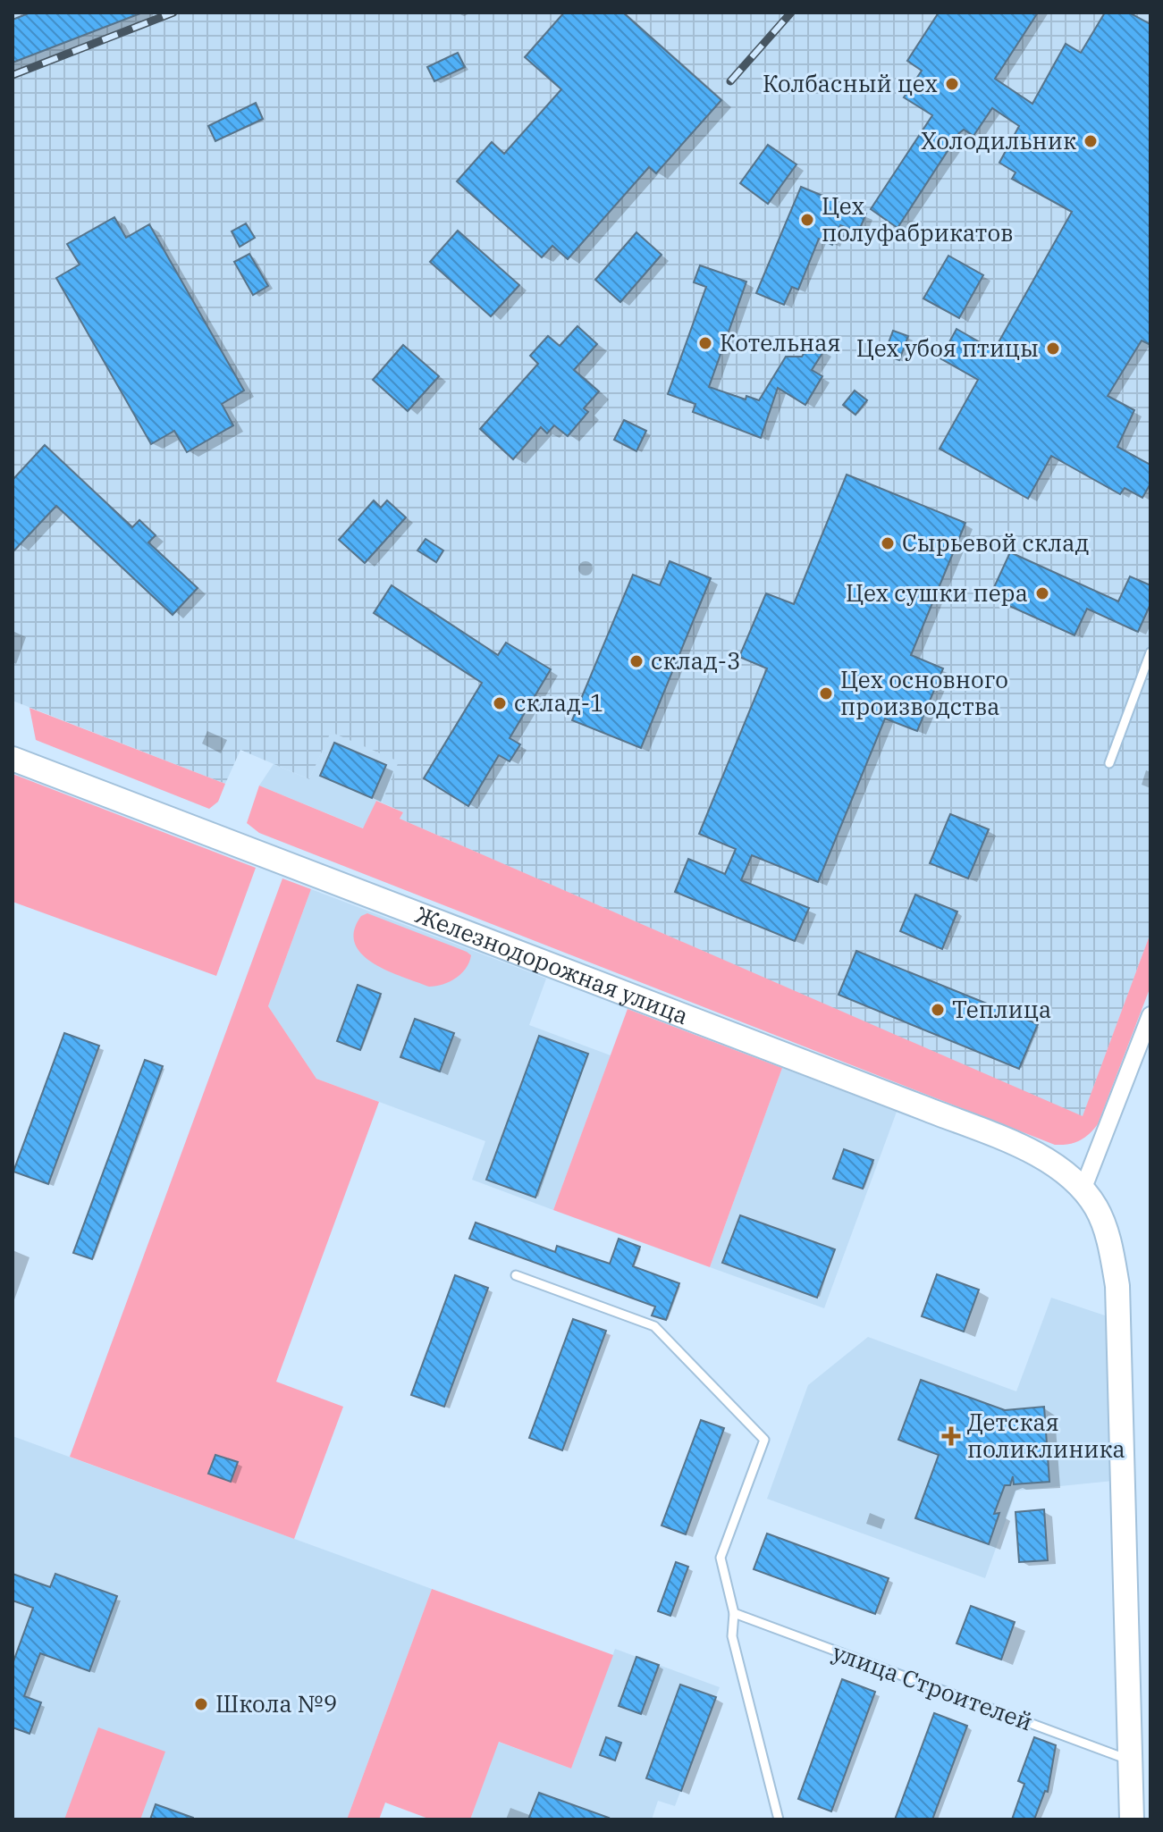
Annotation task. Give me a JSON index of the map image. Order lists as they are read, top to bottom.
{
  "streets": {
    "main road": ["Железнодорожная улица"],
    "lane": ["улица Строителей"]
  },
  "places": {
    "other": [
      "Колбасный цех",
      "Холодильник",
      "Цех полуфабрикатов",
      "Котельная",
      "Цех убоя птицы",
      "Сырьевой склад",
      "Цех сушки пера",
      "склад-3",
      "Цех основного производства",
      "склад-1",
      "Теплица",
      "Школа №9"
    ],
    "health": ["Детская поликлиника"]
  }
}
